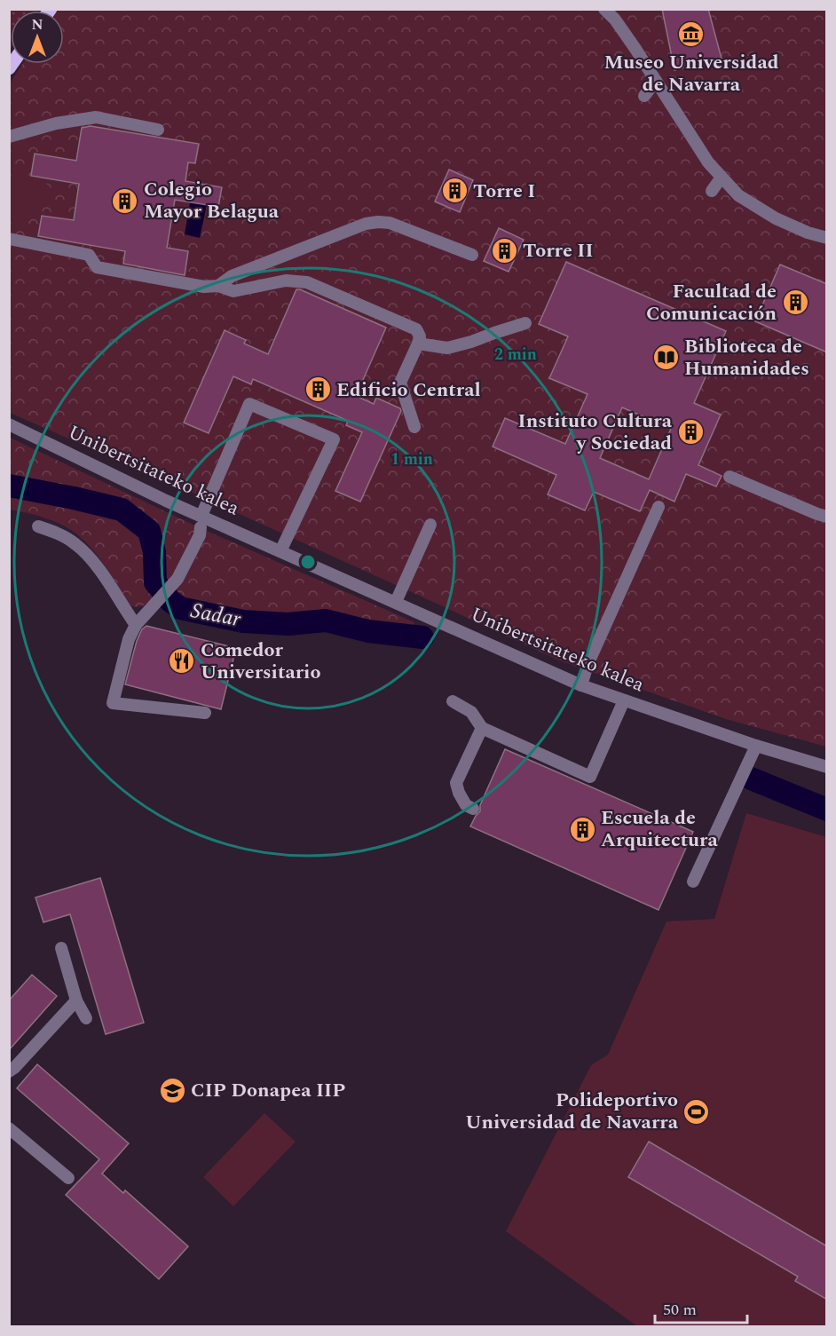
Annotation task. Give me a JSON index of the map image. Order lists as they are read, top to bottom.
{
  "streets": {
    "street": ["Unibertsitateko kalea"]
  },
  "water": ["Sadar"],
  "places": {
    "museum": ["Museo Universidad de Navarra"],
    "building": [
      "Torre I",
      "Colegio Mayor Belagua",
      "Torre II",
      "Facultad de Comunicación",
      "Edificio Central",
      "Instituto Cultura y Sociedad",
      "Escuela de Arquitectura"
    ],
    "library": ["Biblioteca de Humanidades"],
    "restaurant": ["Comedor Universitario"],
    "school or university": ["CIP Donapea IIP"],
    "sports": ["Polideportivo Universidad de Navarra"]
  },
  "scale_bar": "50 m",
  "north": "top",
  "rings": ["2 min", "1 min"]
}
